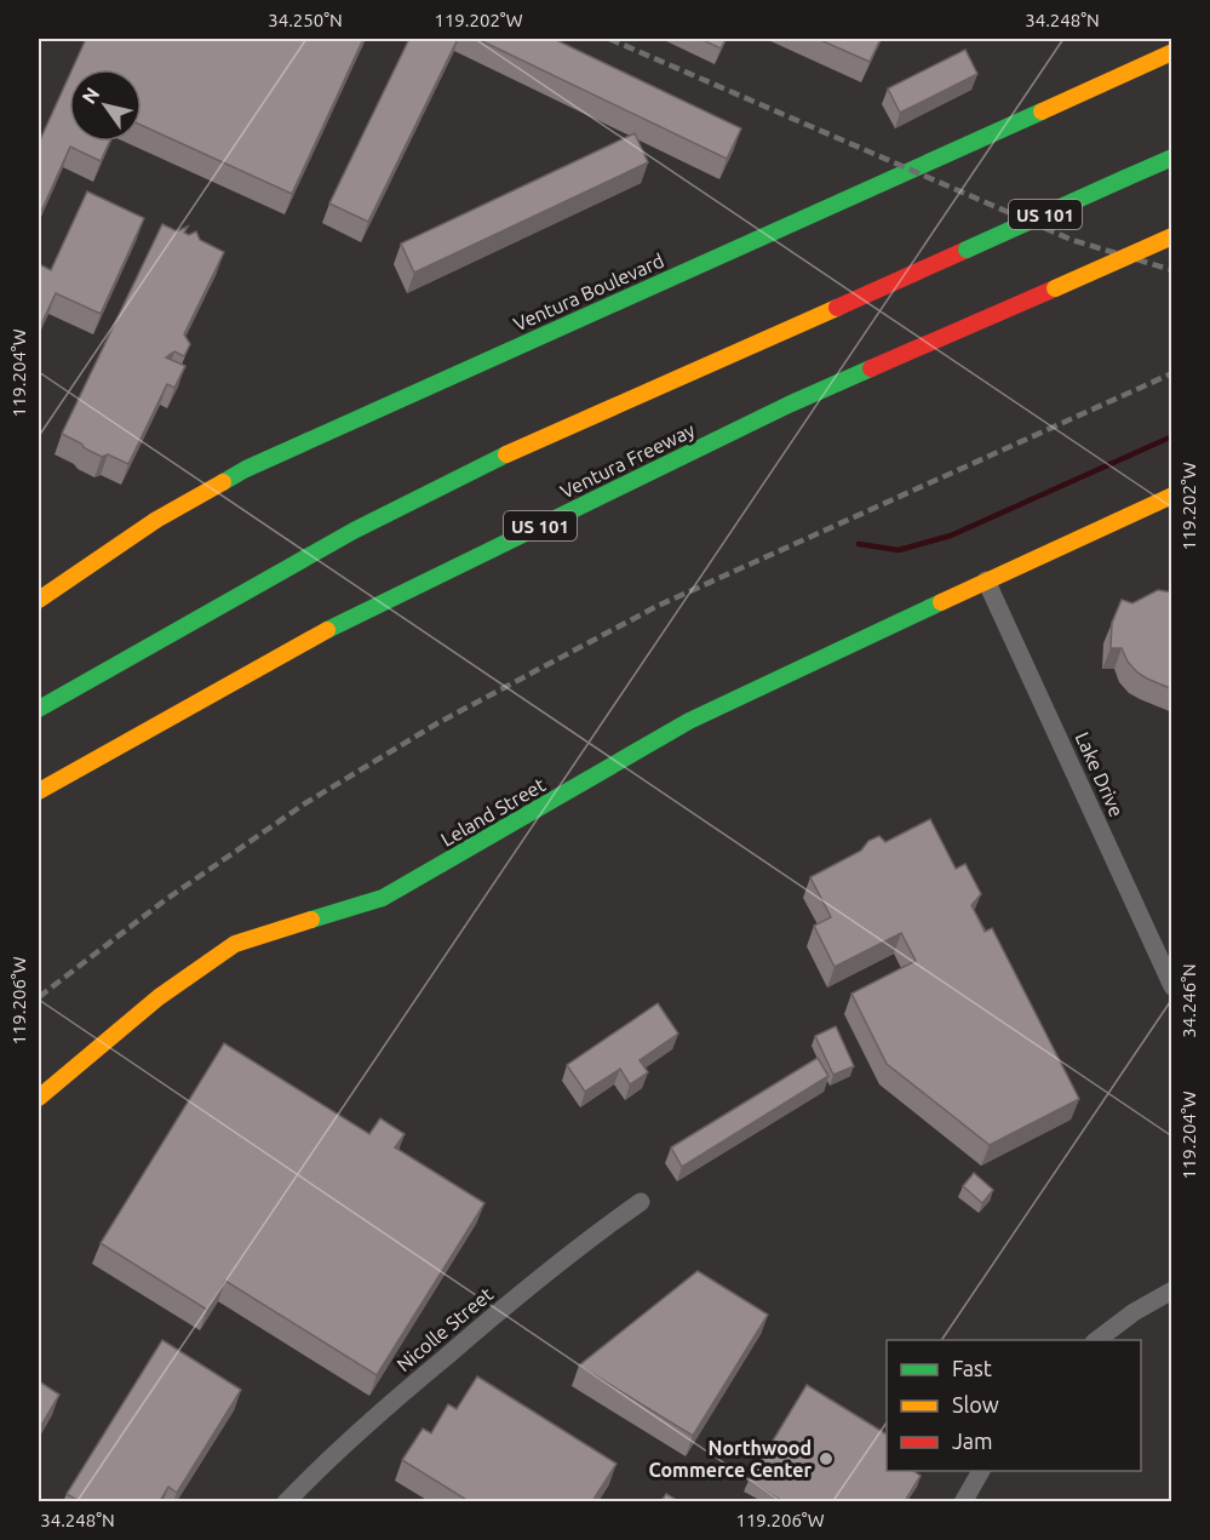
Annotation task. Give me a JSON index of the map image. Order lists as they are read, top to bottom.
{
  "streets": {
    "main road": [
      "US 101",
      "Ventura Boulevard",
      "Ventura Freeway",
      "Leland Street"
    ],
    "street": ["Lake Drive", "Nicolle Street"]
  },
  "crossings": [
    ["Lake Drive", "Leland Street"]
  ],
  "places": ["Northwood Commerce Center"],
  "legend": ["Fast", "Slow", "Jam"],
  "north": "top left",
  "coordinates": [
    "34.250°N",
    "119.202°W",
    "34.248°N",
    "119.204°W",
    "119.206°W",
    "34.246°N"
  ]
}
